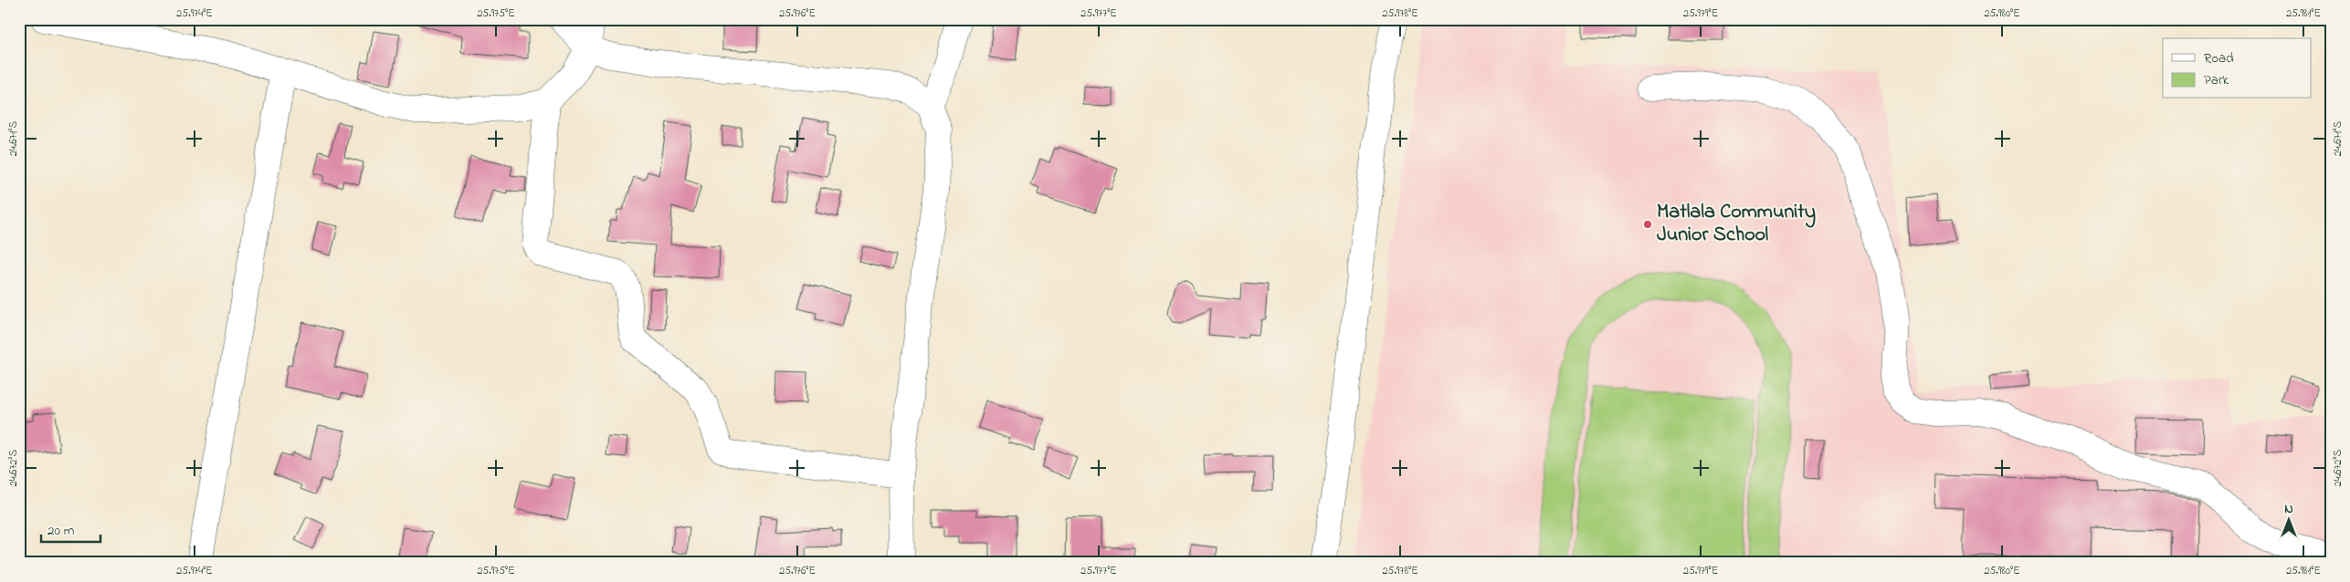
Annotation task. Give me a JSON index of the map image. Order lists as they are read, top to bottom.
{
  "places": ["Matlala Community Junior School"],
  "legend": ["Road", "Park"],
  "scale_bar": "20 m",
  "north": "top",
  "coordinates": [
    "25.974°E",
    "25.975°E",
    "25.976°E",
    "25.977°E",
    "25.978°E",
    "25.979°E",
    "25.980°E",
    "25.981°E",
    "24.671°S",
    "24.672°S"
  ]
}
